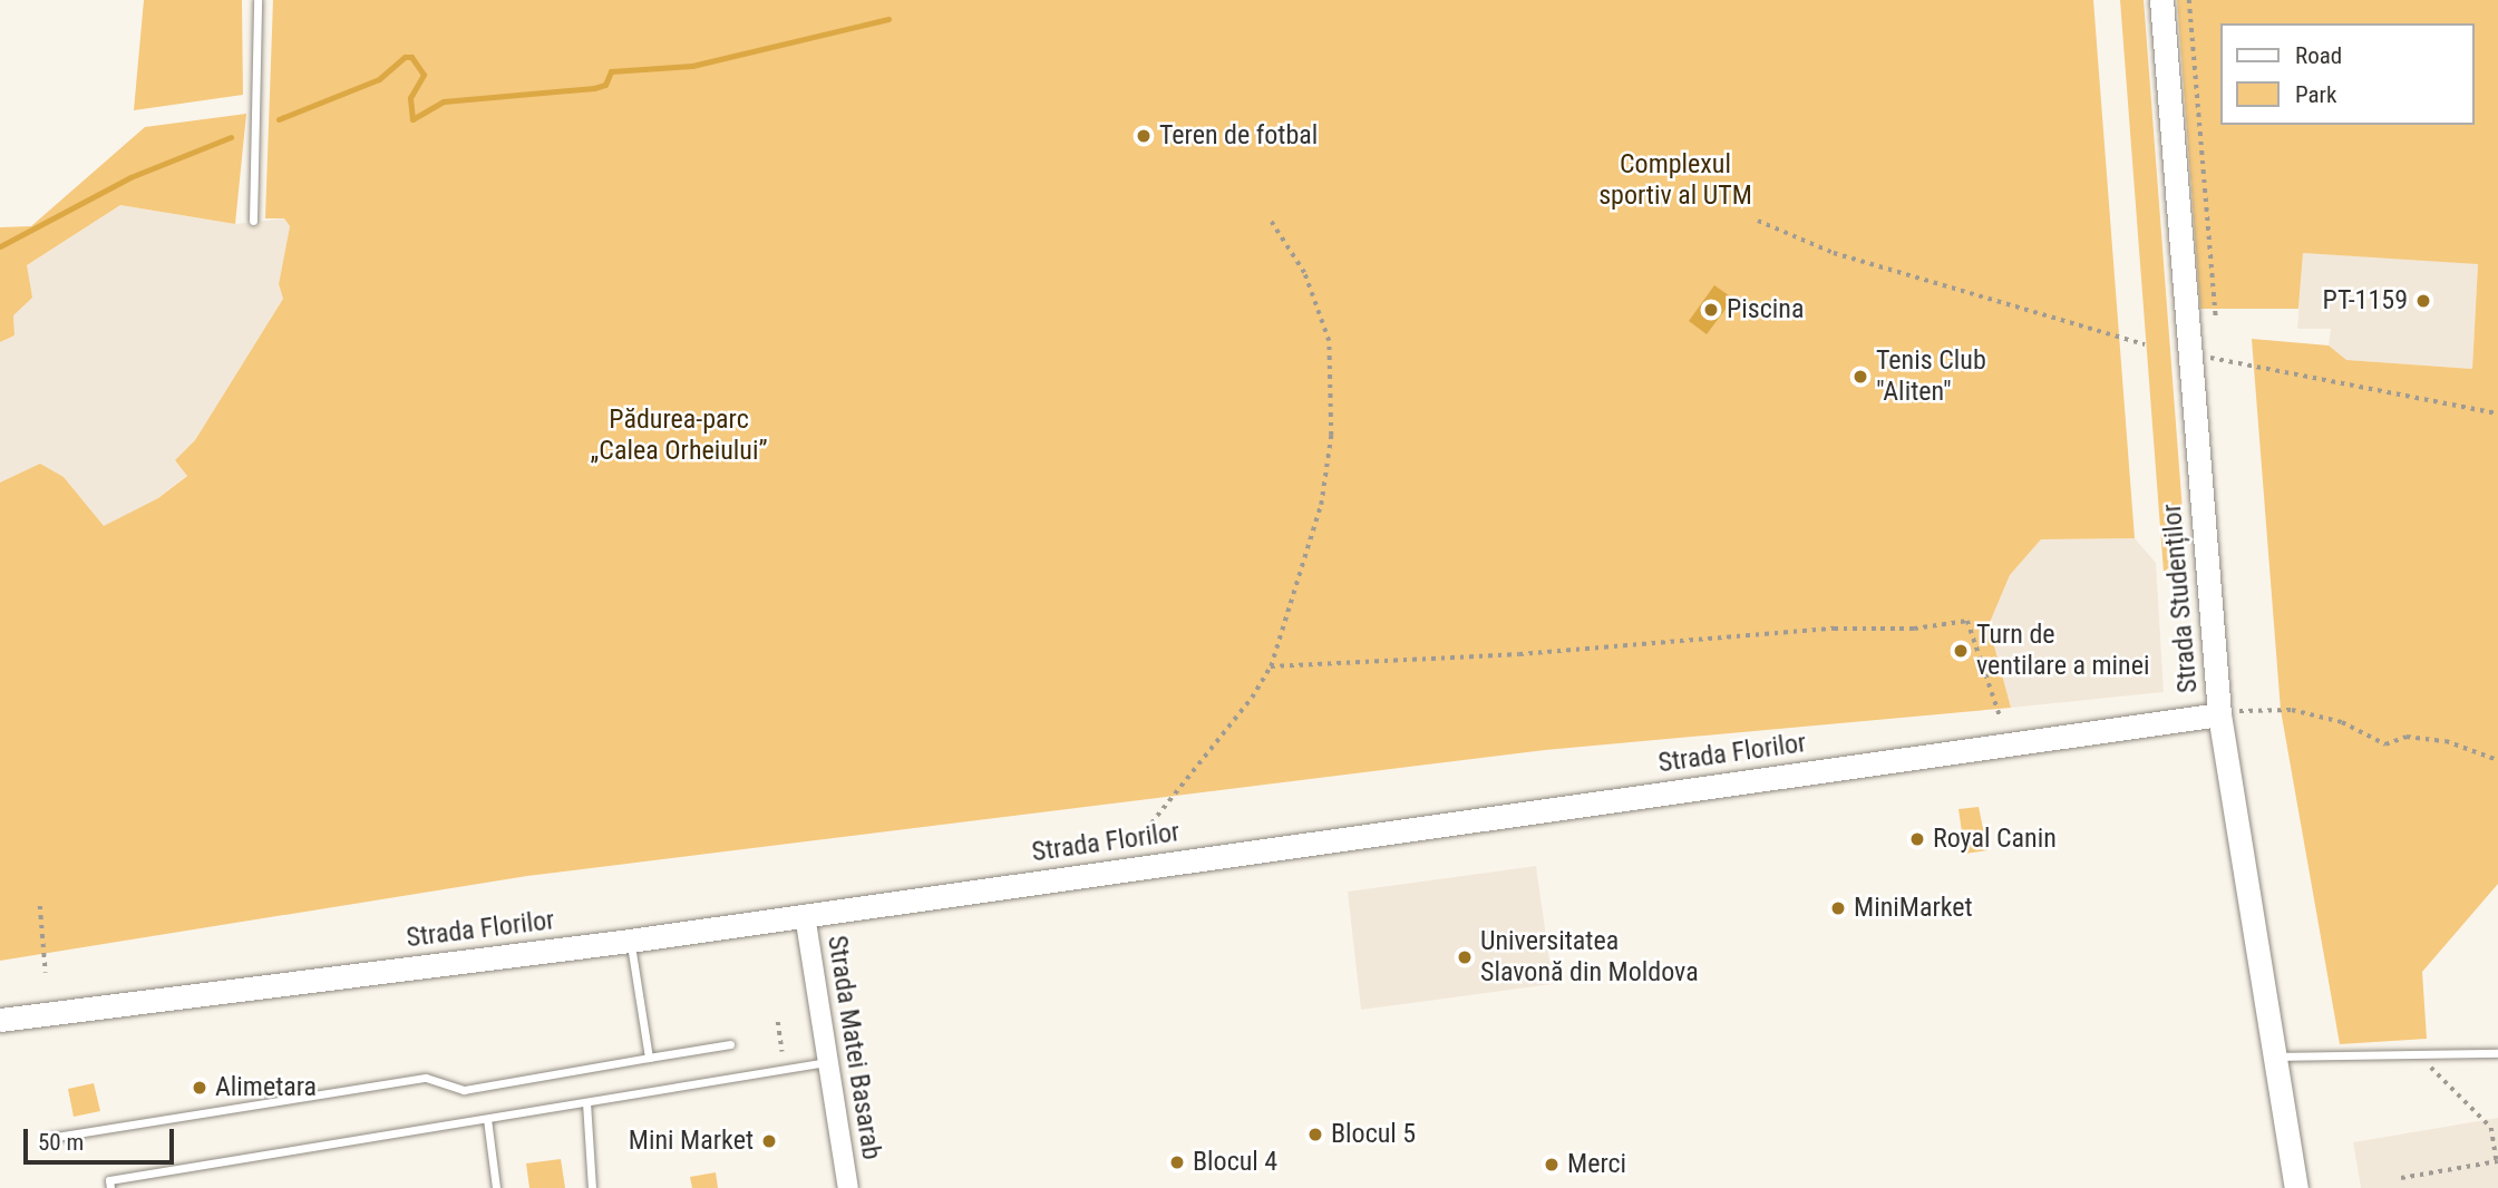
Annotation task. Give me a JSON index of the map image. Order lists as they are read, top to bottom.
{
  "streets": {
    "main road": ["Strada Studenților", "Strada Florilor"],
    "street": ["Strada Matei Basarab"]
  },
  "crossings": [
    ["Strada Studenților", "Strada Florilor"],
    ["Strada Florilor", "Strada Matei Basarab"]
  ],
  "parks": ["Complexul sportiv al UTM", "Pădurea-parc „Calea Orheiului”"],
  "places": [
    "Teren de fotbal",
    "PT-1159",
    "Piscina",
    "Tenis Club \"Aliten\"",
    "Turn de ventilare a minei",
    "Royal Canin",
    "MiniMarket",
    "Universitatea Slavonă din Moldova",
    "Alimetara",
    "Blocul 5",
    "Mini Market",
    "Blocul 4",
    "Merci"
  ],
  "legend": ["Road", "Park"],
  "scale_bar": "50 m"
}
